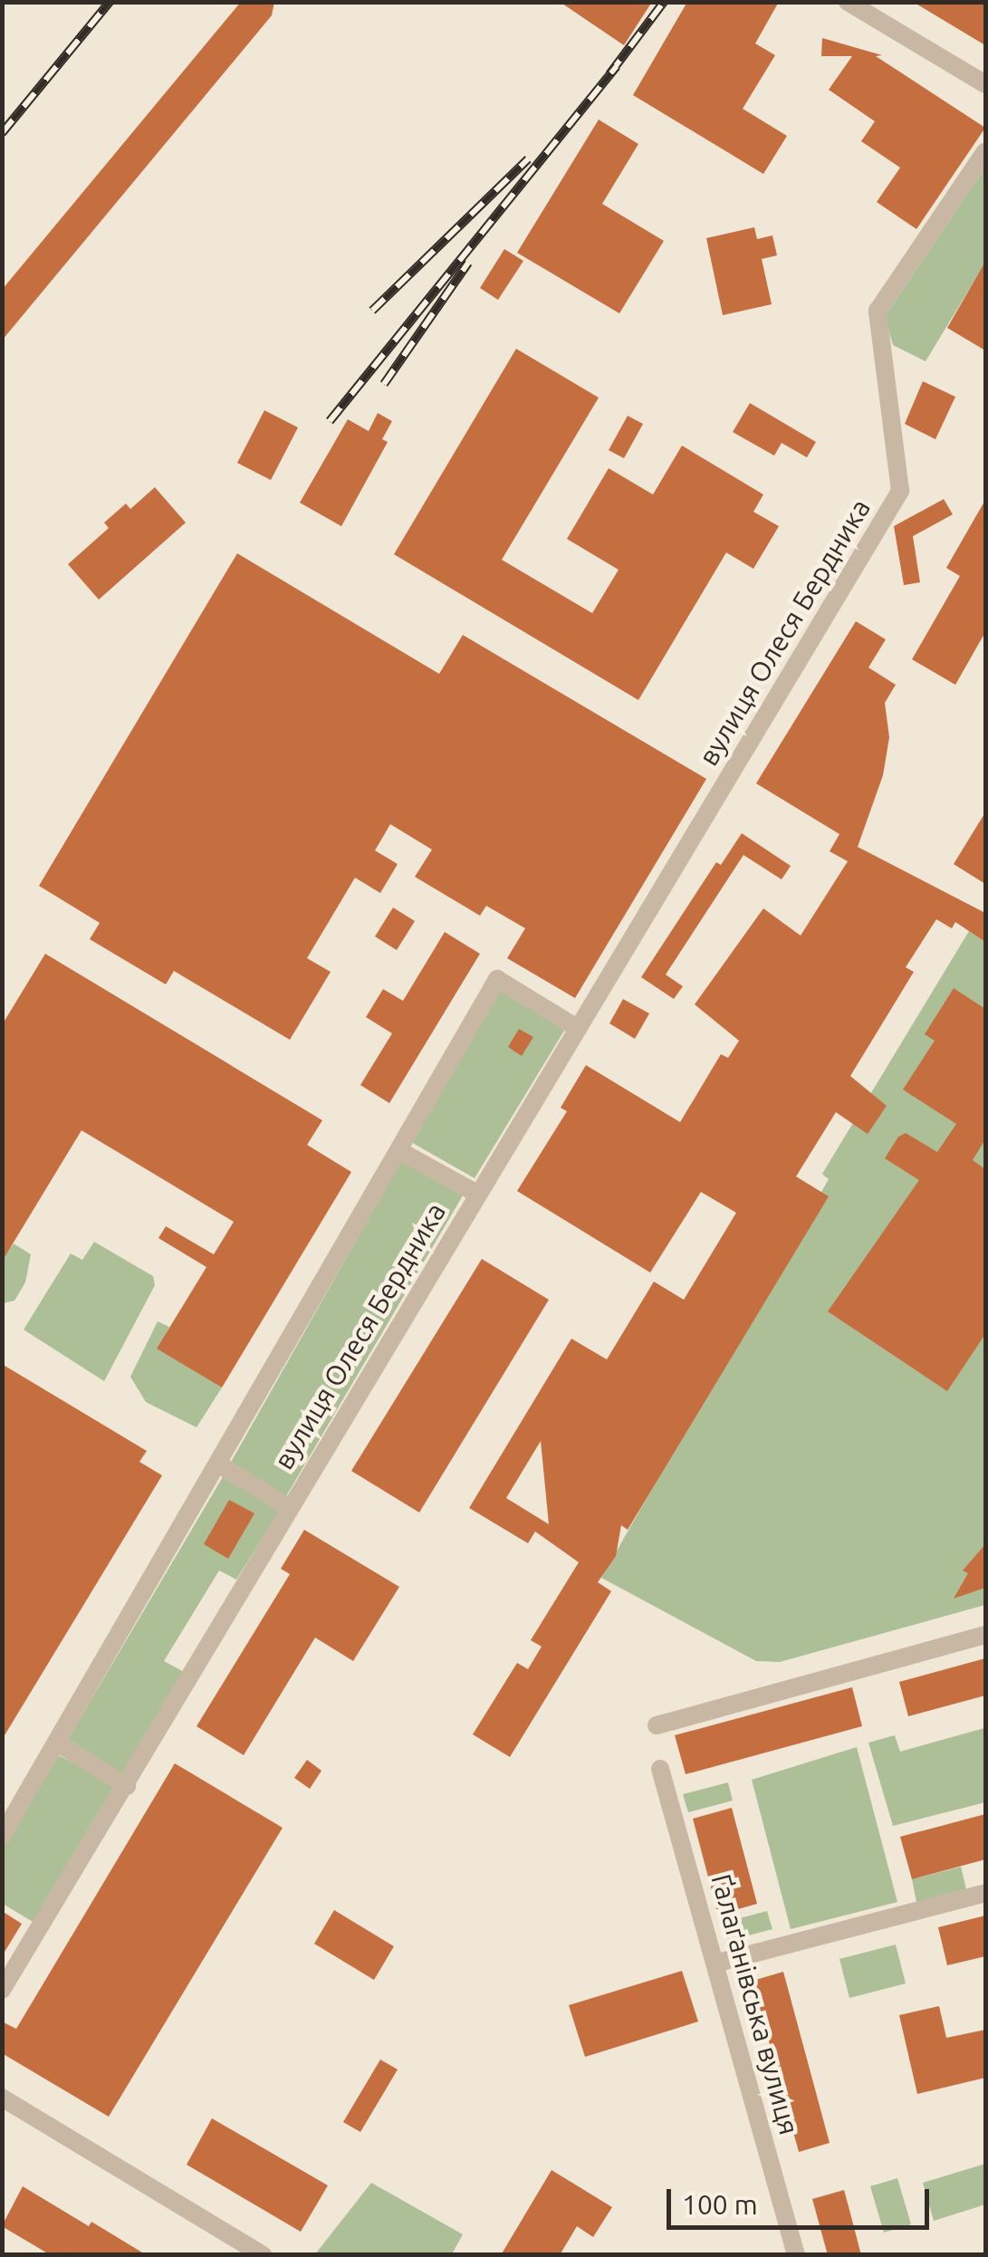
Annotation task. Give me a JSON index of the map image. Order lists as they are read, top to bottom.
{
  "streets": {
    "street": ["вулиця Олеся Бердника", "Ґалаґанівська вулиця"]
  },
  "scale_bar": "100 m"
}
